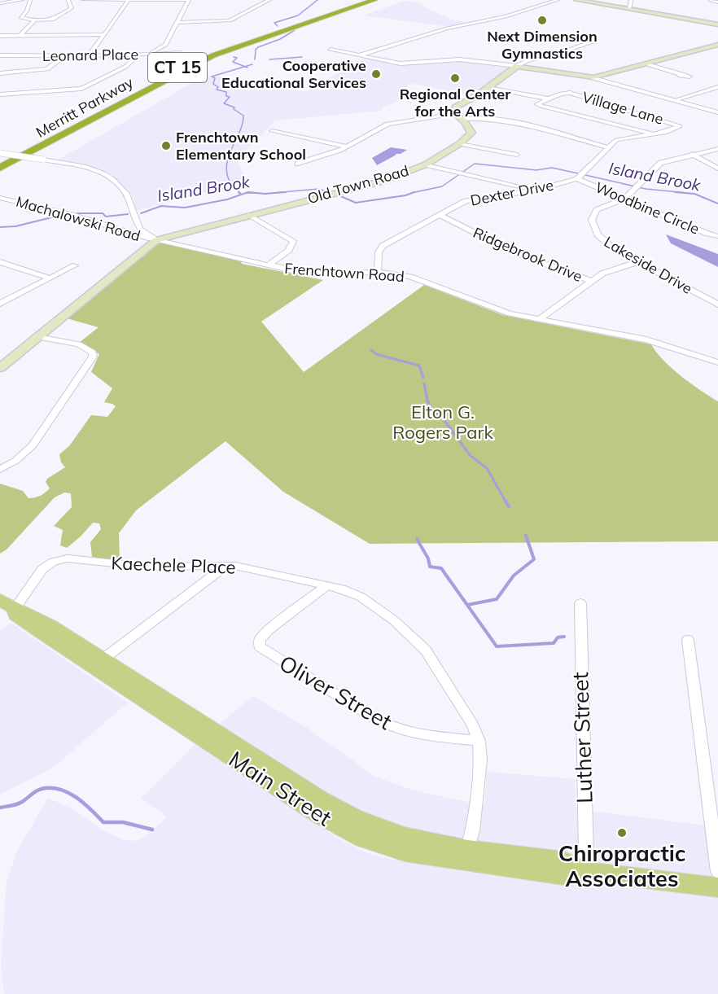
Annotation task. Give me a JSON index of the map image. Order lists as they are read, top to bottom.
{
  "streets": {
    "highway": ["CT 15", "Merritt Parkway"],
    "main road": ["Old Town Road", "Main Street"],
    "street": [
      "Leonard Place",
      "Village Lane",
      "Dexter Drive",
      "Woodbine Circle",
      "Machalowski Road",
      "Ridgebrook Drive",
      "Lakeside Drive",
      "Frenchtown Road",
      "Kaechele Place",
      "Oliver Street",
      "Luther Street"
    ]
  },
  "crossings": [
    ["Village Lane", "Dexter Drive"],
    ["Old Town Road", "Machalowski Road"],
    ["Old Town Road", "Frenchtown Road"],
    ["Dexter Drive", "Woodbine Circle"],
    ["Dexter Drive", "Ridgebrook Drive"],
    ["Dexter Drive", "Frenchtown Road"],
    ["Woodbine Circle", "Lakeside Drive"],
    ["Machalowski Road", "Frenchtown Road"],
    ["Kaechele Place", "Oliver Street"],
    ["Kaechele Place", "Main Street"],
    ["Luther Street", "Main Street"]
  ],
  "water": ["Island Brook"],
  "parks": ["Elton G. Rogers Park"],
  "places": [
    "Next Dimension Gymnastics",
    "Cooperative Educational Services",
    "Regional Center for the Arts",
    "Frenchtown Elementary School",
    "Chiropractic Associates"
  ]
}
